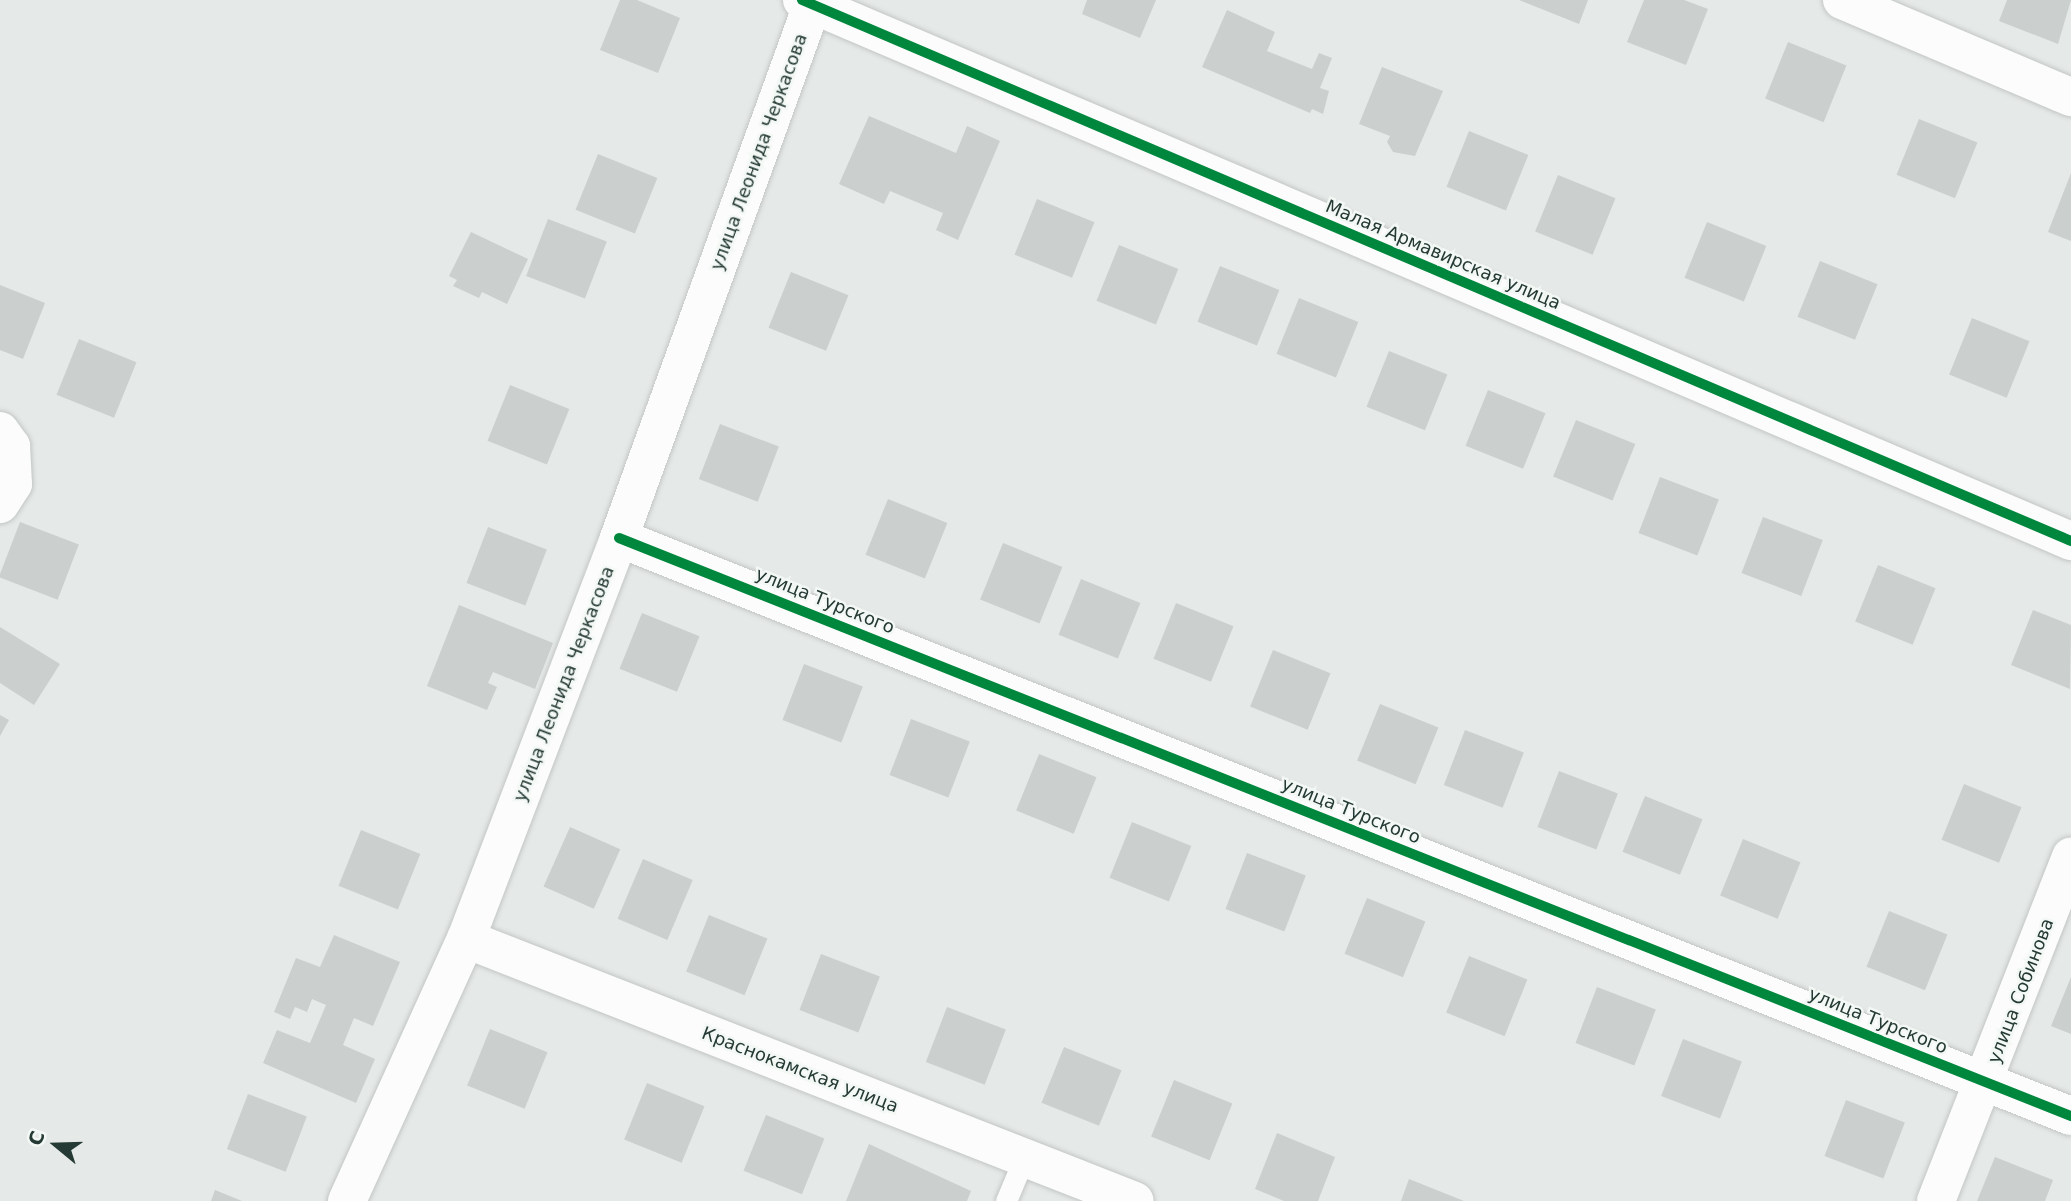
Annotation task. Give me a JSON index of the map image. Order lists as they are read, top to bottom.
{
  "streets": {
    "street": [
      "улица Леонида Черкасова",
      "Малая Армавирская улица",
      "улица Турского",
      "улица Собинова",
      "Краснокамская улица"
    ]
  },
  "crossings": [
    ["улица Леонида Черкасова", "Малая Армавирская улица"],
    ["улица Леонида Черкасова", "улица Турского"],
    ["улица Леонида Черкасова", "Краснокамская улица"],
    ["улица Турского", "улица Собинова"]
  ],
  "north": "left"
}
